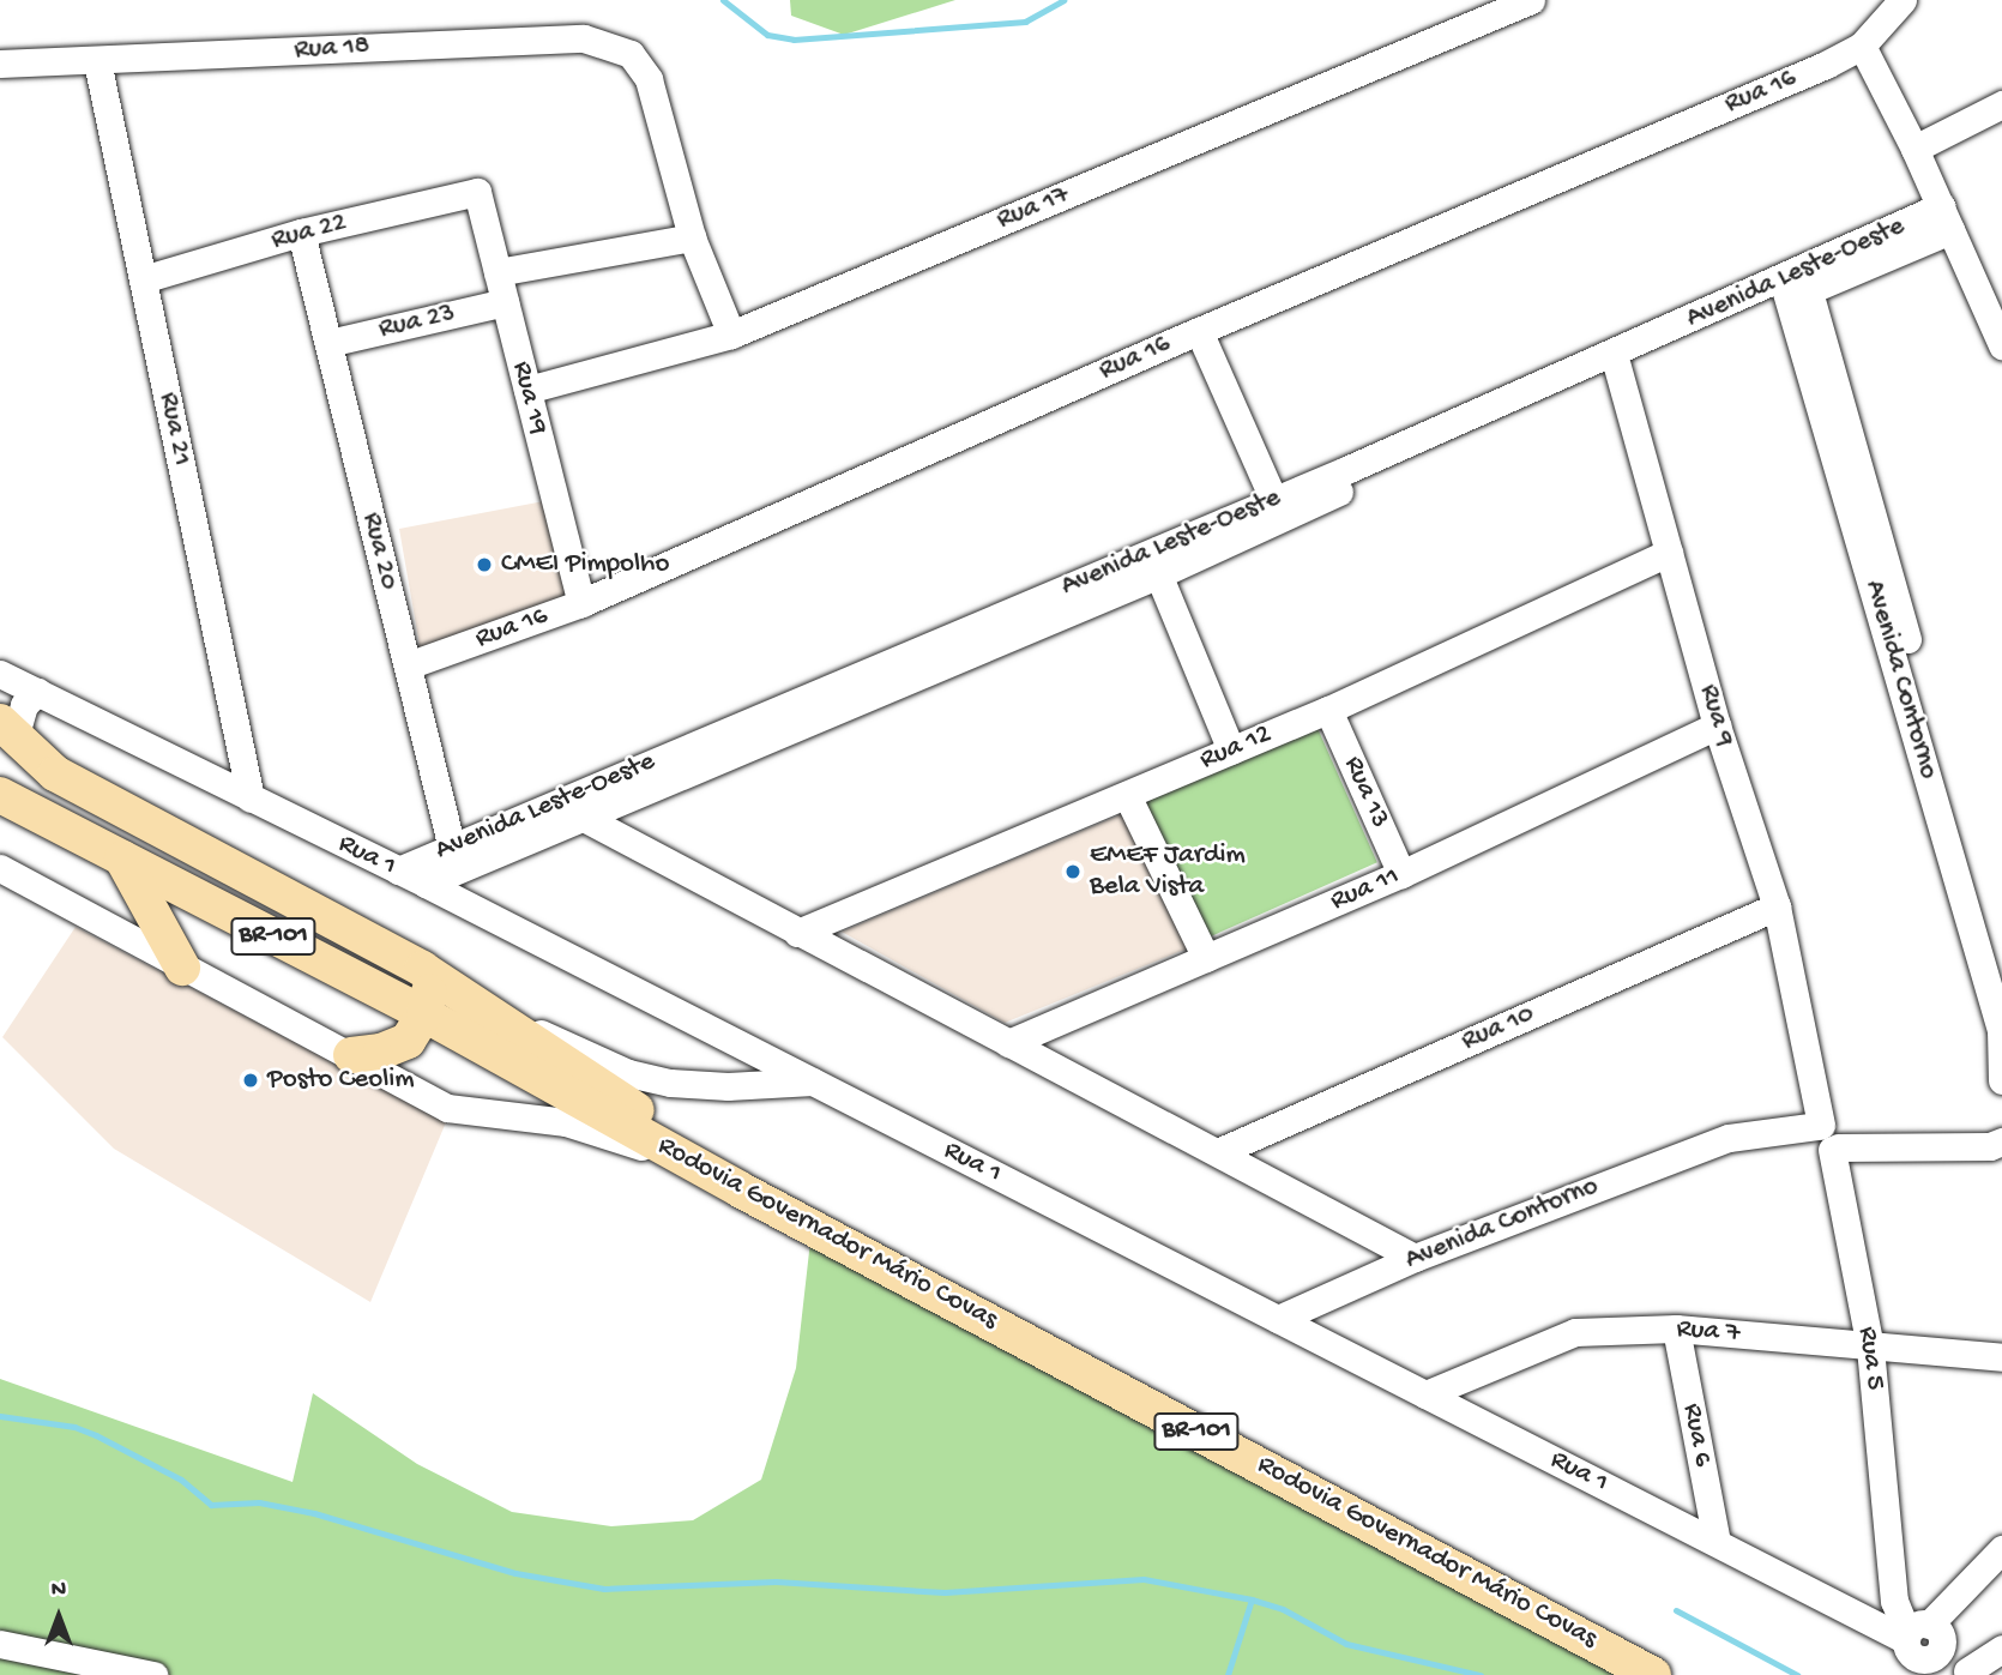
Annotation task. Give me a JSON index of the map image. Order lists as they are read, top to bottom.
{
  "streets": {
    "main road": ["BR-101", "Rodovia Governador Mário Covas"],
    "street": [
      "Rua 18",
      "Rua 16",
      "Rua 17",
      "Rua 22",
      "Avenida Leste-Oeste",
      "Rua 23",
      "Rua 19",
      "Rua 21",
      "Rua 20",
      "Avenida Contorno",
      "Rua 9",
      "Rua 12",
      "Rua 13",
      "Rua 1",
      "Rua 11",
      "Rua 10",
      "Rua 7",
      "Rua 5",
      "Rua 6"
    ]
  },
  "crossings": [
    ["Rua 18", "Rua 21"],
    ["Rua 16", "Rua 19"],
    ["Rua 16", "Rua 20"],
    ["Rua 17", "Rua 19"],
    ["Rua 22", "Rua 19"],
    ["Rua 22", "Rua 21"],
    ["Rua 22", "Rua 20"],
    ["Avenida Leste-Oeste", "Rua 20"],
    ["Avenida Leste-Oeste", "Avenida Contorno"],
    ["Avenida Leste-Oeste", "Rua 9"],
    ["Avenida Leste-Oeste", "Rua 1"],
    ["Rua 23", "Rua 19"],
    ["Rua 23", "Rua 20"],
    ["Rua 21", "Rua 1"],
    ["Avenida Contorno", "Rua 9"],
    ["Avenida Contorno", "Rua 1"],
    ["Avenida Contorno", "Rua 5"],
    ["Rua 9", "Rua 12"],
    ["Rua 9", "Rua 11"],
    ["Rua 9", "Rua 10"],
    ["Rua 9", "Rua 5"],
    ["Rua 12", "Rua 13"],
    ["Rua 13", "Rua 11"],
    ["Rua 1", "Rua 7"],
    ["Rua 1", "Rua 5"],
    ["Rua 1", "Rua 6"],
    ["Rua 7", "Rua 5"],
    ["Rua 7", "Rua 6"]
  ],
  "places": ["CMEI Pimpolho", "EMEF Jardim Bela Vista", "Posto Ceolim"],
  "north": "top"
}
